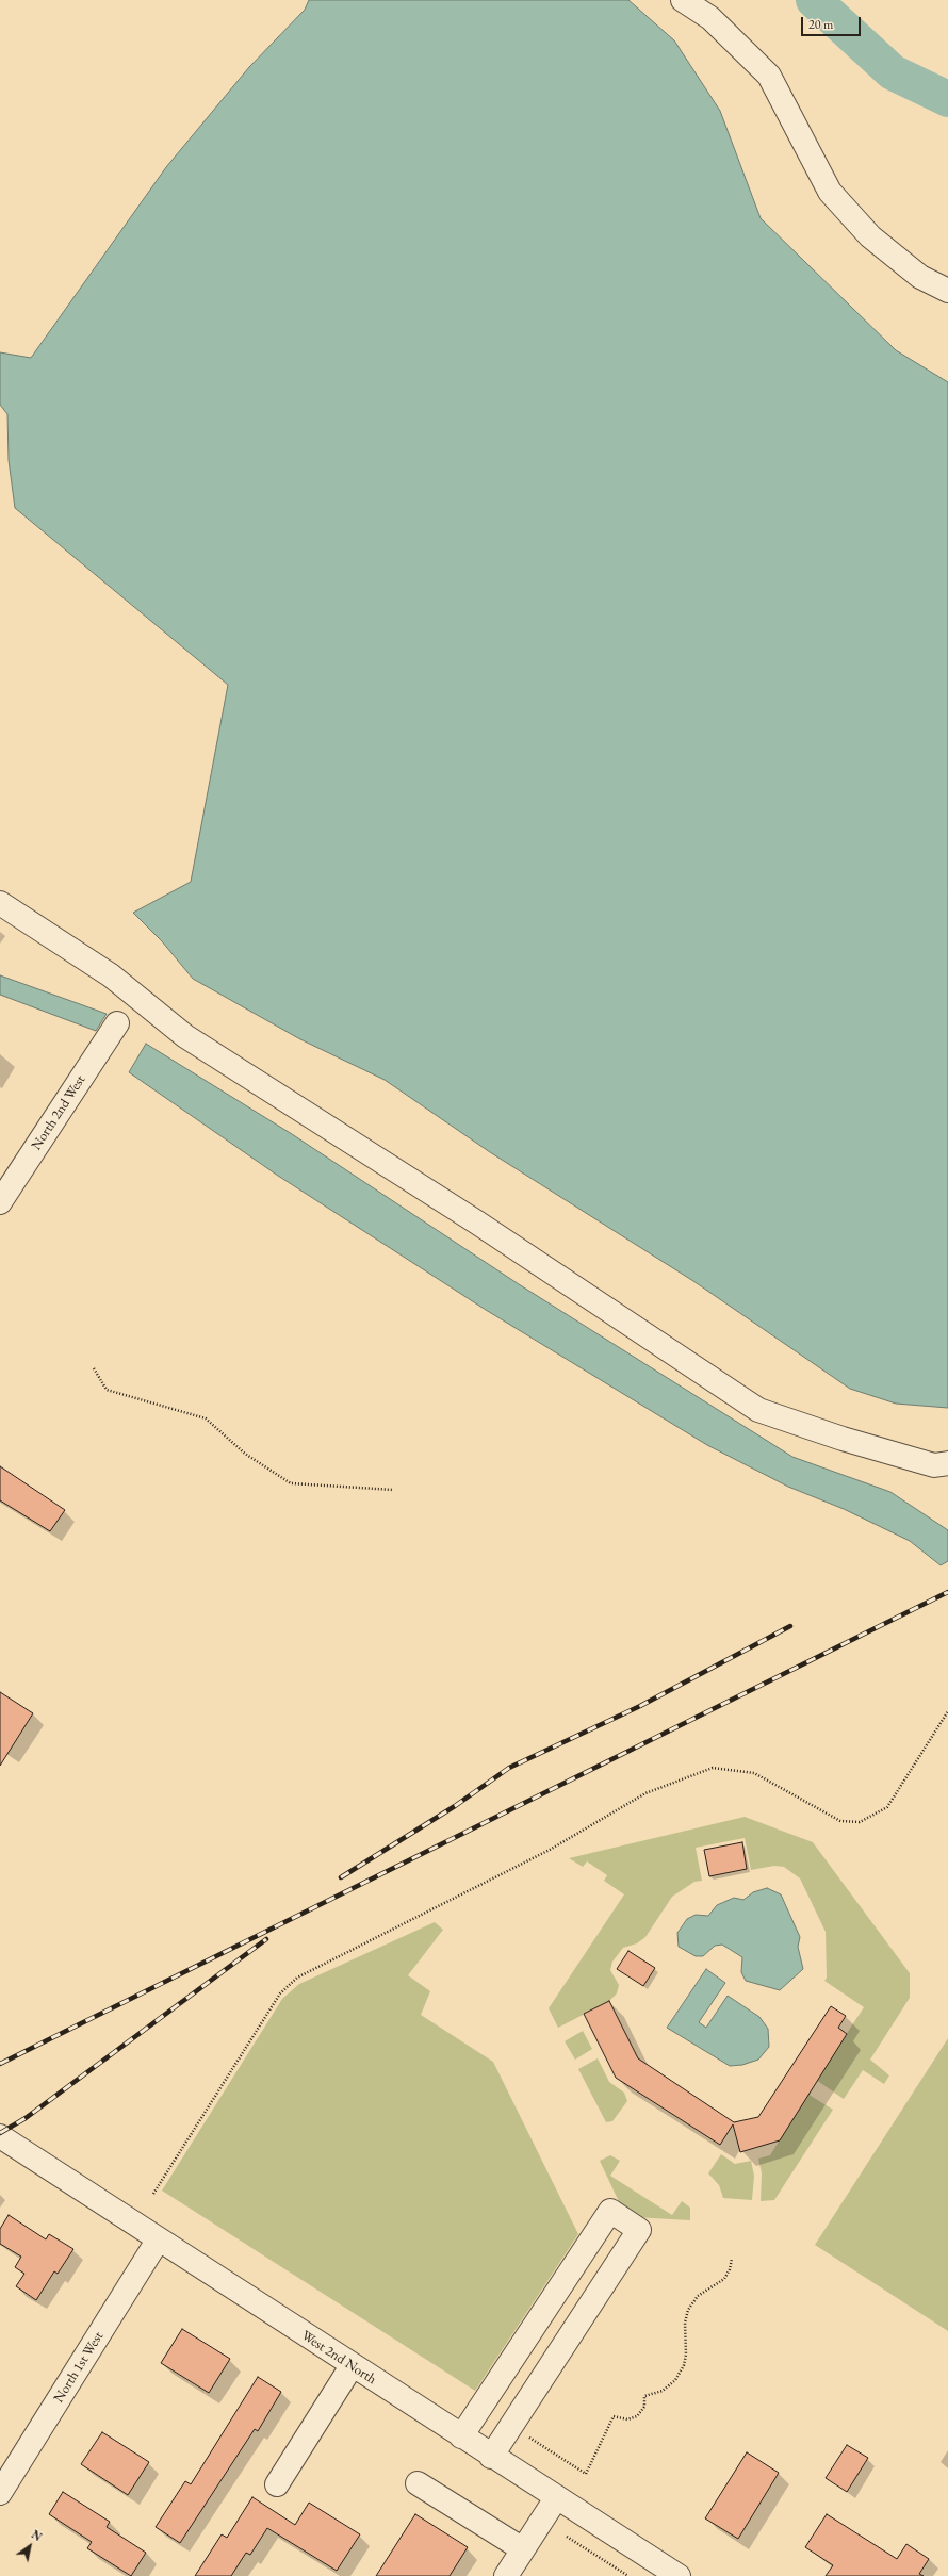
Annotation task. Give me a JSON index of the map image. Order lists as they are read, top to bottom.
{
  "streets": {
    "street": ["North 2nd West", "West 2nd North", "North 1st West"]
  },
  "crossings": [
    ["West 2nd North", "North 1st West"]
  ],
  "scale_bar": "20 m",
  "north": "top right"
}
